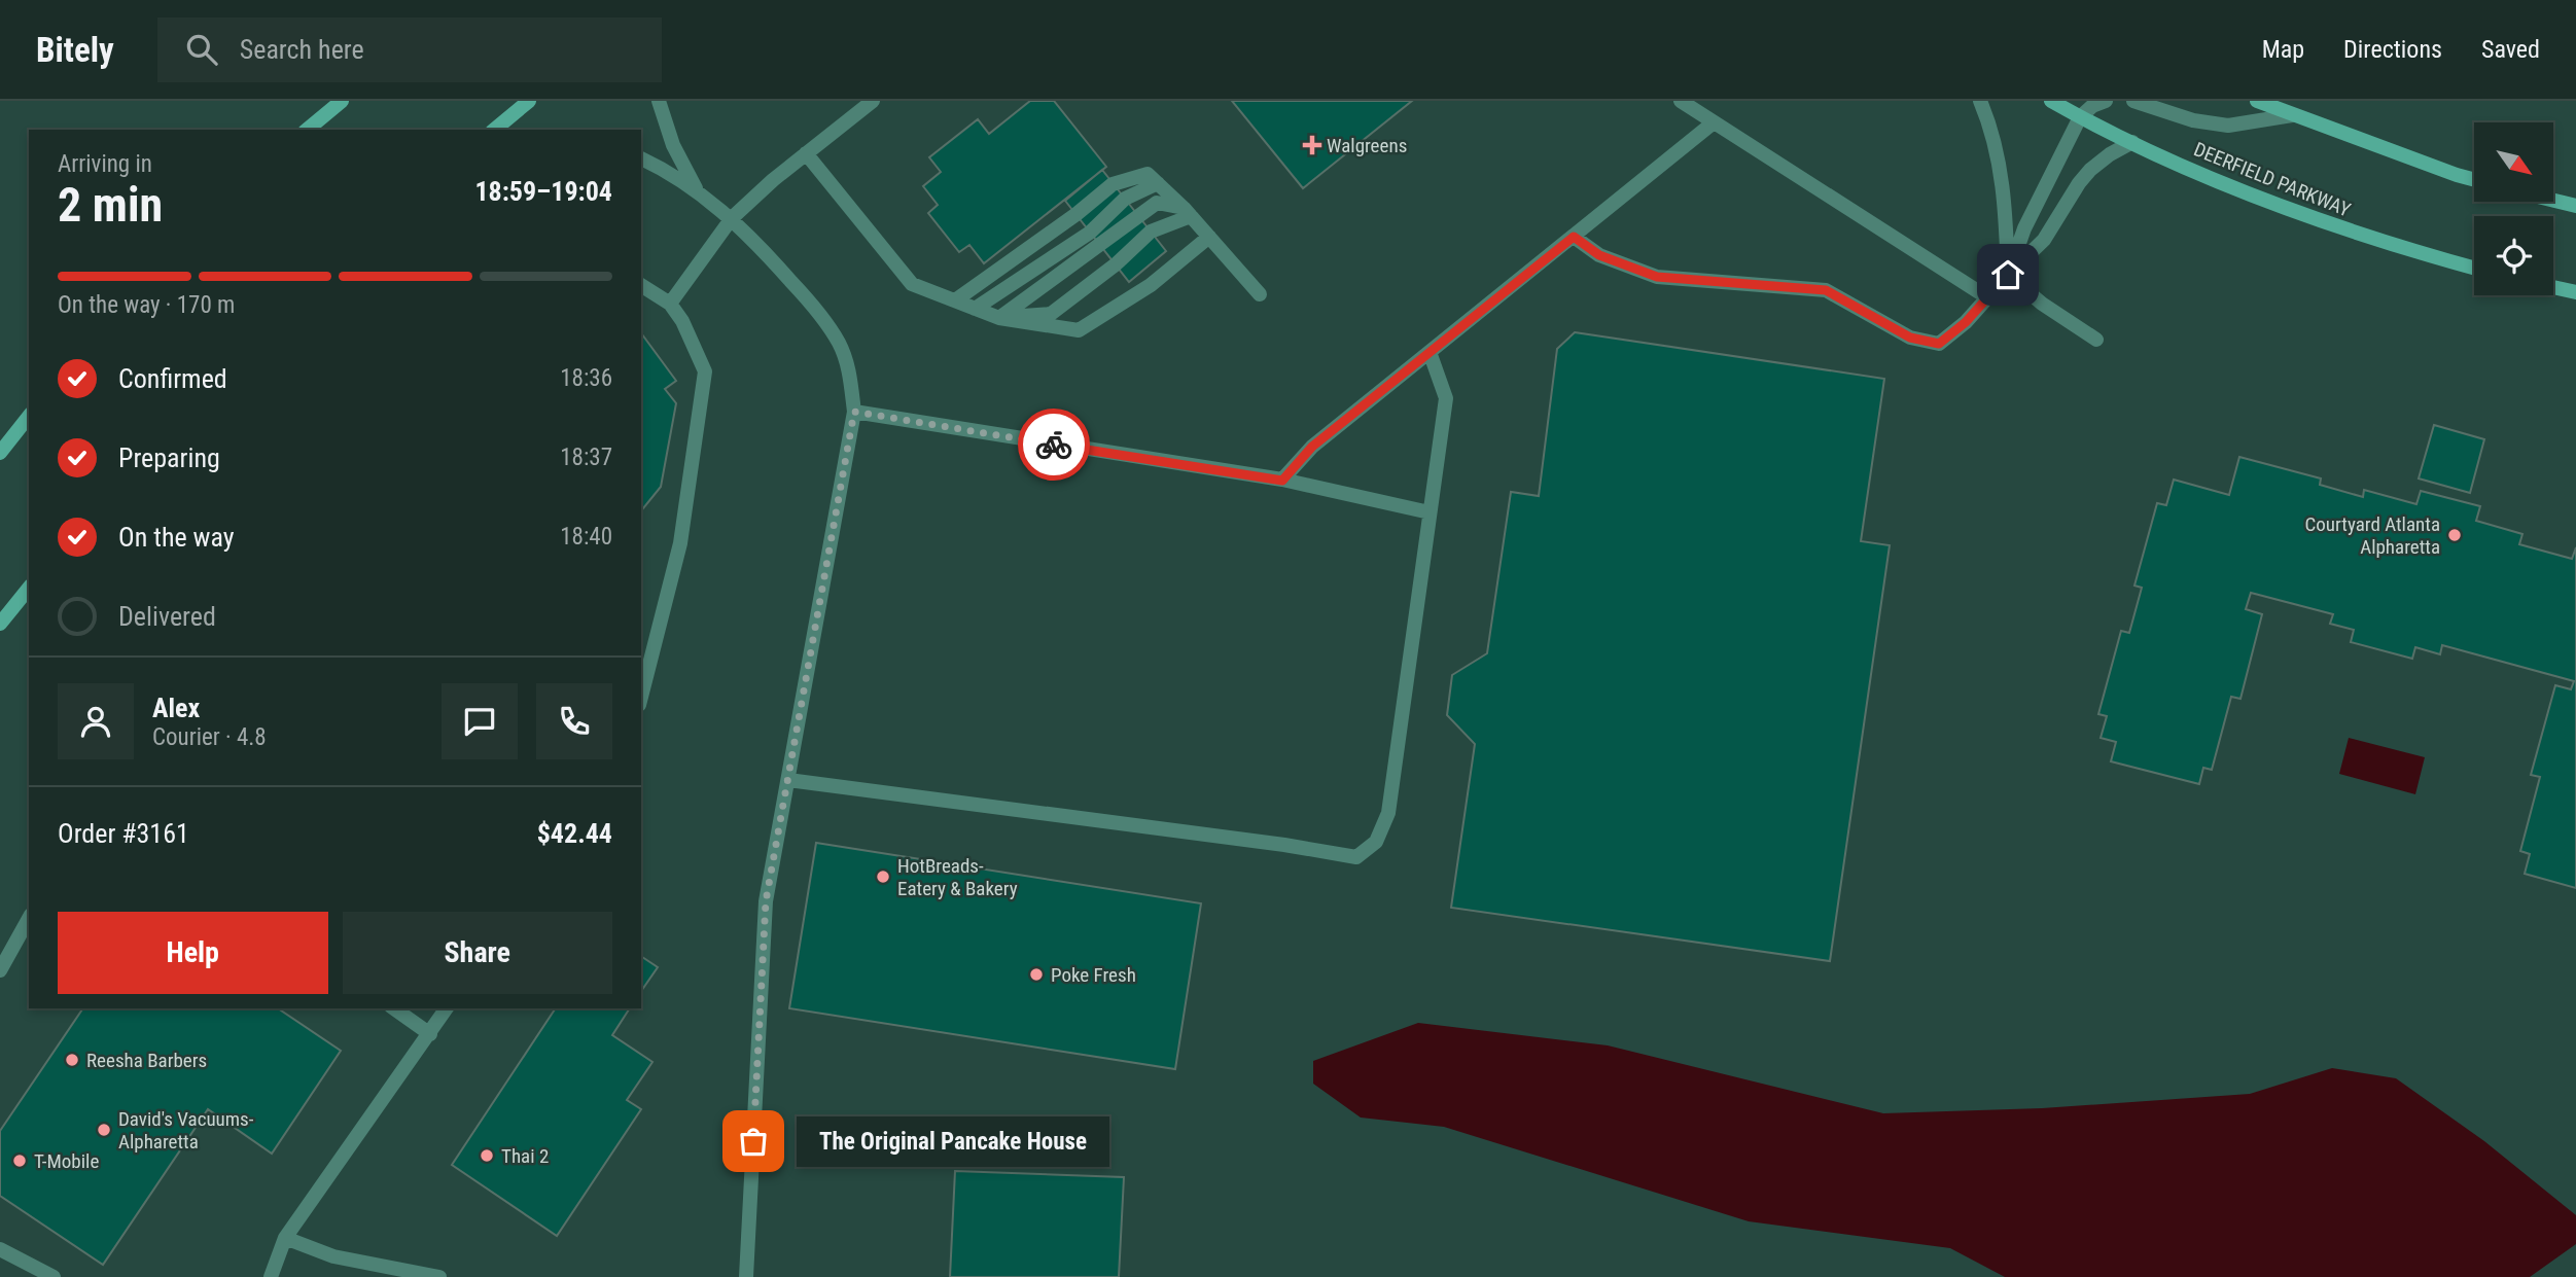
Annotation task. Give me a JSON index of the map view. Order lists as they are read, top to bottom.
{
  "streets": {
    "main road": ["DEERFIELD PARKWAY"]
  },
  "places": {
    "health": ["Walgreens"],
    "other": [
      "Courtyard Atlanta Alpharetta",
      "HotBreads- Eatery & Bakery",
      "Poke Fresh",
      "Reesha Barbers",
      "David's Vacuums- Alpharetta",
      "The Original Pancake House",
      "Thai 2",
      "T-Mobile"
    ]
  },
  "north": "bottom right",
  "page": {
    "header": "Bitely",
    "search": "Search here",
    "nav": ["Map", "Directions", "Saved"],
    "heading": ["2 min", "Arriving in", "18:59–19:04"],
    "panel": [
      "Alex",
      "Courier · 4.8",
      "Order #3161",
      "$42.44"
    ],
    "bar": "On the way · 170 m",
    "list": [
      ["Confirmed", "18:36"],
      ["Preparing", "18:37"],
      ["On the way", "18:40"],
      "Delivered"
    ],
    "buttons": ["Help", "Share"],
    "bubble": "The Original Pancake House"
  }
}
